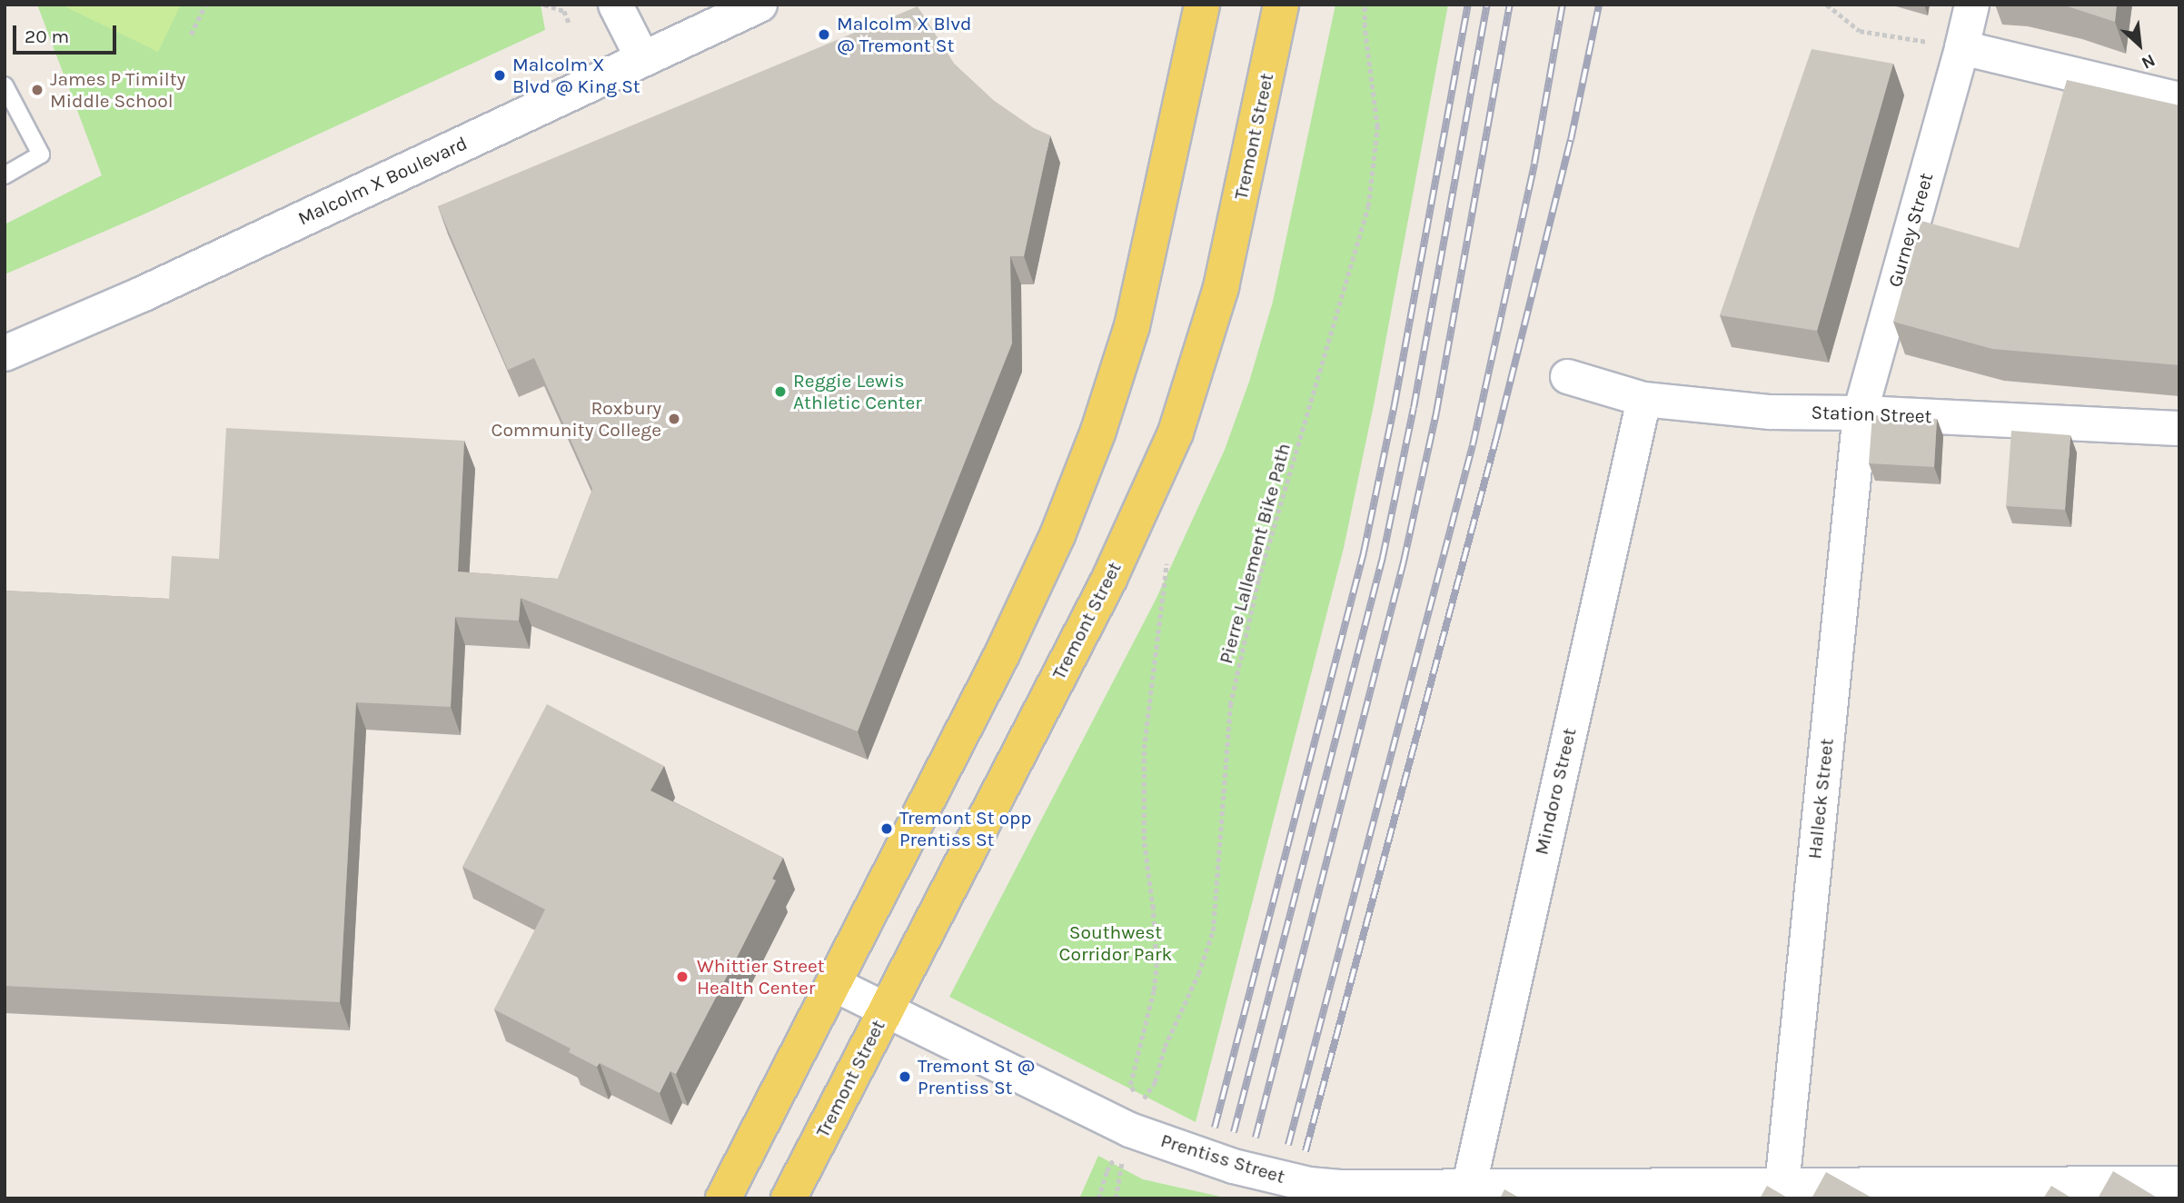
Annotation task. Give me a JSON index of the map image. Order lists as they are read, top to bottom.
{
  "streets": {
    "main road": ["Tremont Street", "Malcolm X Boulevard"],
    "street": [
      "Gurney Street",
      "Station Street",
      "Mindoro Street",
      "Halleck Street",
      "Prentiss Street"
    ],
    "path": ["Pierre Lallement Bike Path"]
  },
  "crossings": [
    ["Tremont Street", "Prentiss Street"],
    ["Gurney Street", "Station Street"],
    ["Gurney Street", "Halleck Street"],
    ["Station Street", "Mindoro Street"],
    ["Station Street", "Halleck Street"],
    ["Mindoro Street", "Prentiss Street"],
    ["Halleck Street", "Prentiss Street"]
  ],
  "parks": ["Southwest Corridor Park"],
  "places": [
    "Malcolm X Blvd @ Tremont St",
    "Malcolm X Blvd @ King St",
    "James P Timilty Middle School",
    "Reggie Lewis Athletic Center",
    "Roxbury Community College",
    "Tremont St opp Prentiss St",
    "Whittier Street Health Center",
    "Tremont St @ Prentiss St"
  ],
  "scale_bar": "20 m",
  "north": "bottom right"
}
